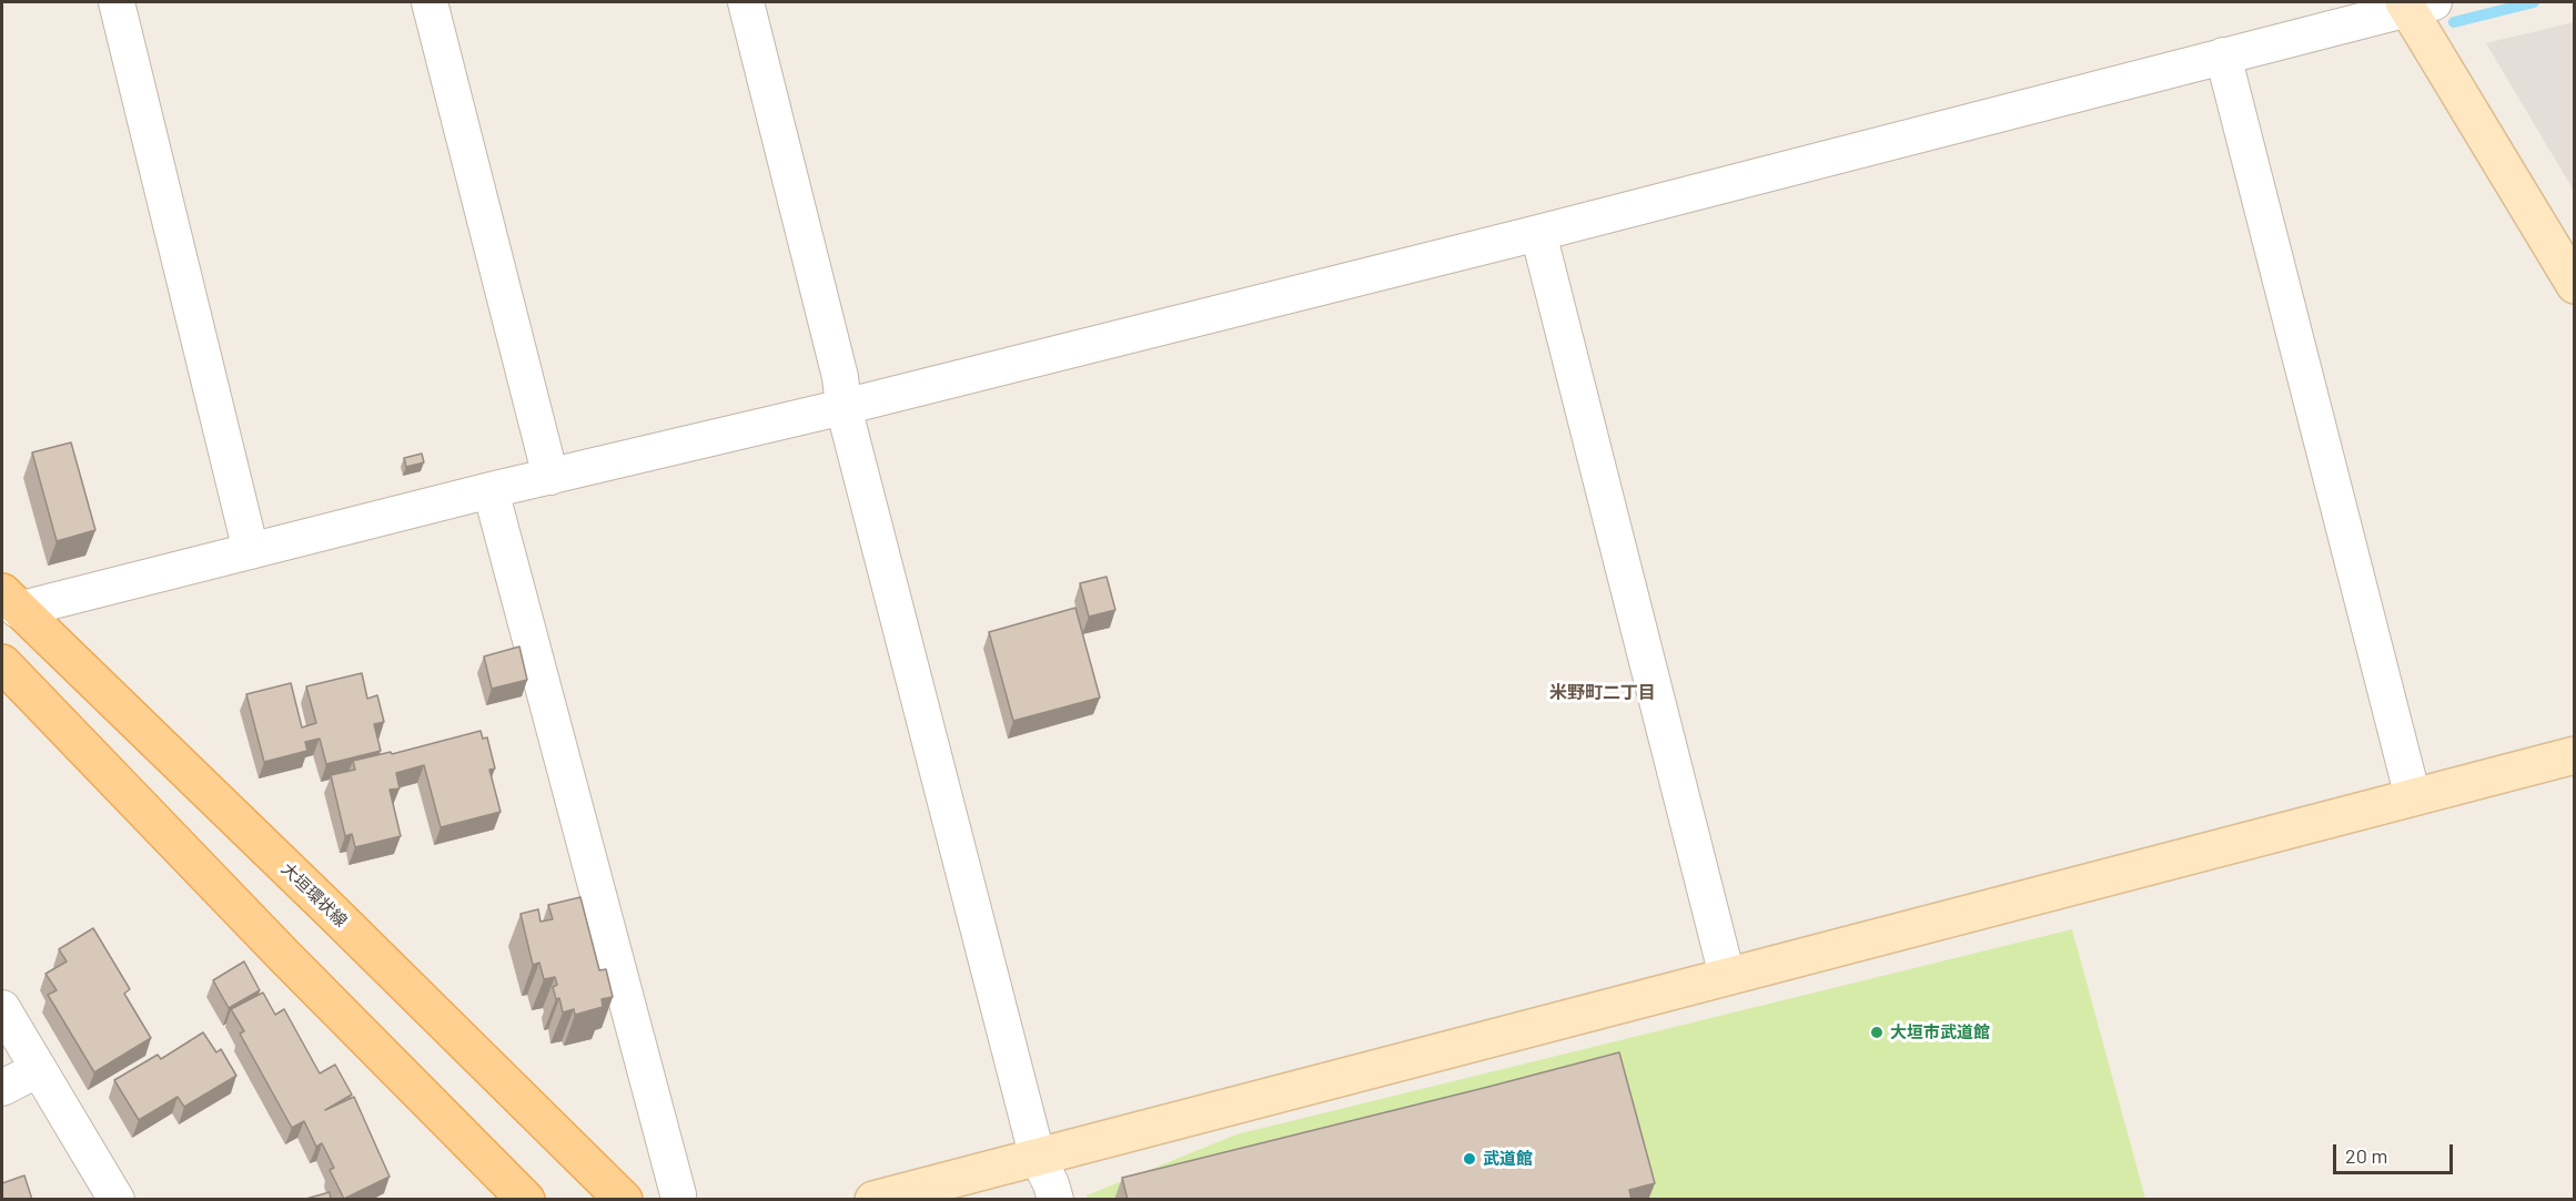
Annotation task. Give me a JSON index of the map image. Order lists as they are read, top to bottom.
{
  "streets": {
    "main road": ["大垣環状線"]
  },
  "districts": ["米野町二丁目"],
  "places": ["大垣市武道館", "武道館"],
  "scale_bar": "20 m"
}
